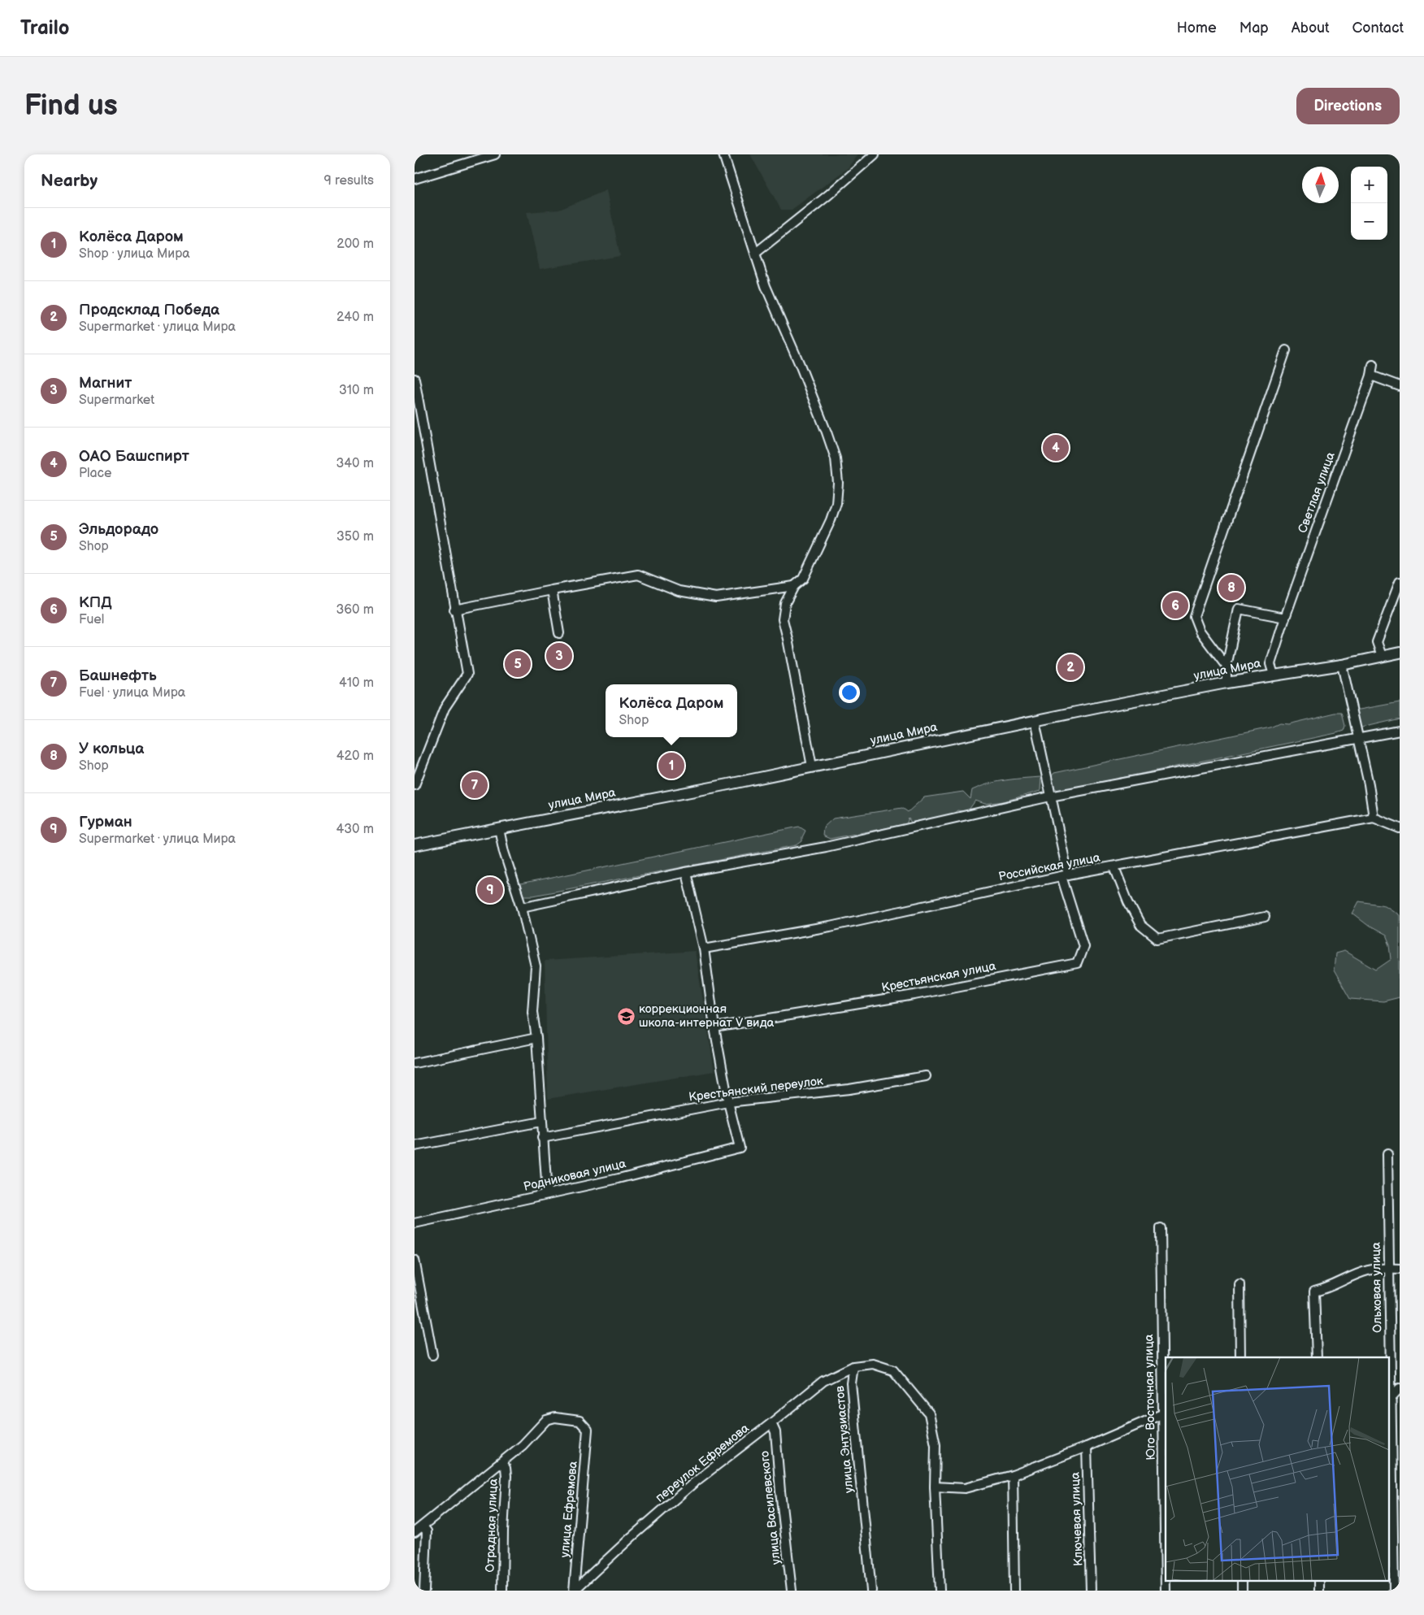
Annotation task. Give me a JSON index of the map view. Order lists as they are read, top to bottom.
{
  "streets": {
    "main road": ["улица Мира"],
    "street": [
      "Светлая улица",
      "Российская улица",
      "Крестьянская улица",
      "Крестьянский переулок",
      "Родниковая улица",
      "Ольховая улица",
      "Юго- Восточная улица",
      "улица Энтузиастов",
      "переулок Ефремова",
      "улица Василевского",
      "улица Ефремова",
      "Ключевая улица",
      "Отрадная улица"
    ]
  },
  "crossings": [
    ["Светлая улица", "улица Мира"],
    ["Российская улица", "Крестьянская улица"],
    ["Крестьянский переулок", "Родниковая улица"],
    ["улица Энтузиастов", "переулок Ефремова"],
    ["переулок Ефремова", "улица Василевского"],
    ["переулок Ефремова", "улица Ефремова"],
    ["улица Ефремова", "Отрадная улица"]
  ],
  "places": {
    "school or university": ["коррекционная школа-интернат V вида"]
  },
  "north": "top",
  "page": {
    "header": "Trailo",
    "nav": [
      "Home",
      "Map",
      "About",
      "Contact"
    ],
    "buttons": "Directions",
    "title": "Find us",
    "heading": ["Nearby", "9 results"],
    "map_buttons": ["+", "−"],
    "list": [
      {
        "mark": "1",
        "name": "Колёса Даром",
        "note": "Shop · улица Мира",
        "value": "200 m"
      },
      {
        "mark": "2",
        "name": "Продсклад Победа",
        "note": "Supermarket · улица Мира",
        "value": "240 m"
      },
      {
        "mark": "3",
        "name": "Магнит",
        "note": "Supermarket",
        "value": "310 m"
      },
      {
        "mark": "4",
        "name": "ОАО Башспирт",
        "note": "Place",
        "value": "340 m"
      },
      {
        "mark": "5",
        "name": "Эльдорадо",
        "note": "Shop",
        "value": "350 m"
      },
      {
        "mark": "6",
        "name": "КПД",
        "note": "Fuel",
        "value": "360 m"
      },
      {
        "mark": "7",
        "name": "Башнефть",
        "note": "Fuel · улица Мира",
        "value": "410 m"
      },
      {
        "mark": "8",
        "name": "У кольца",
        "note": "Shop",
        "value": "420 m"
      },
      {
        "mark": "9",
        "name": "Гурман",
        "note": "Supermarket · улица Мира",
        "value": "430 m"
      }
    ],
    "pins": [
      "4",
      "8",
      "6",
      "3",
      "5",
      "2",
      "1",
      "7",
      "9"
    ],
    "popup": ["Колёса Даром", "Shop"]
  }
}
